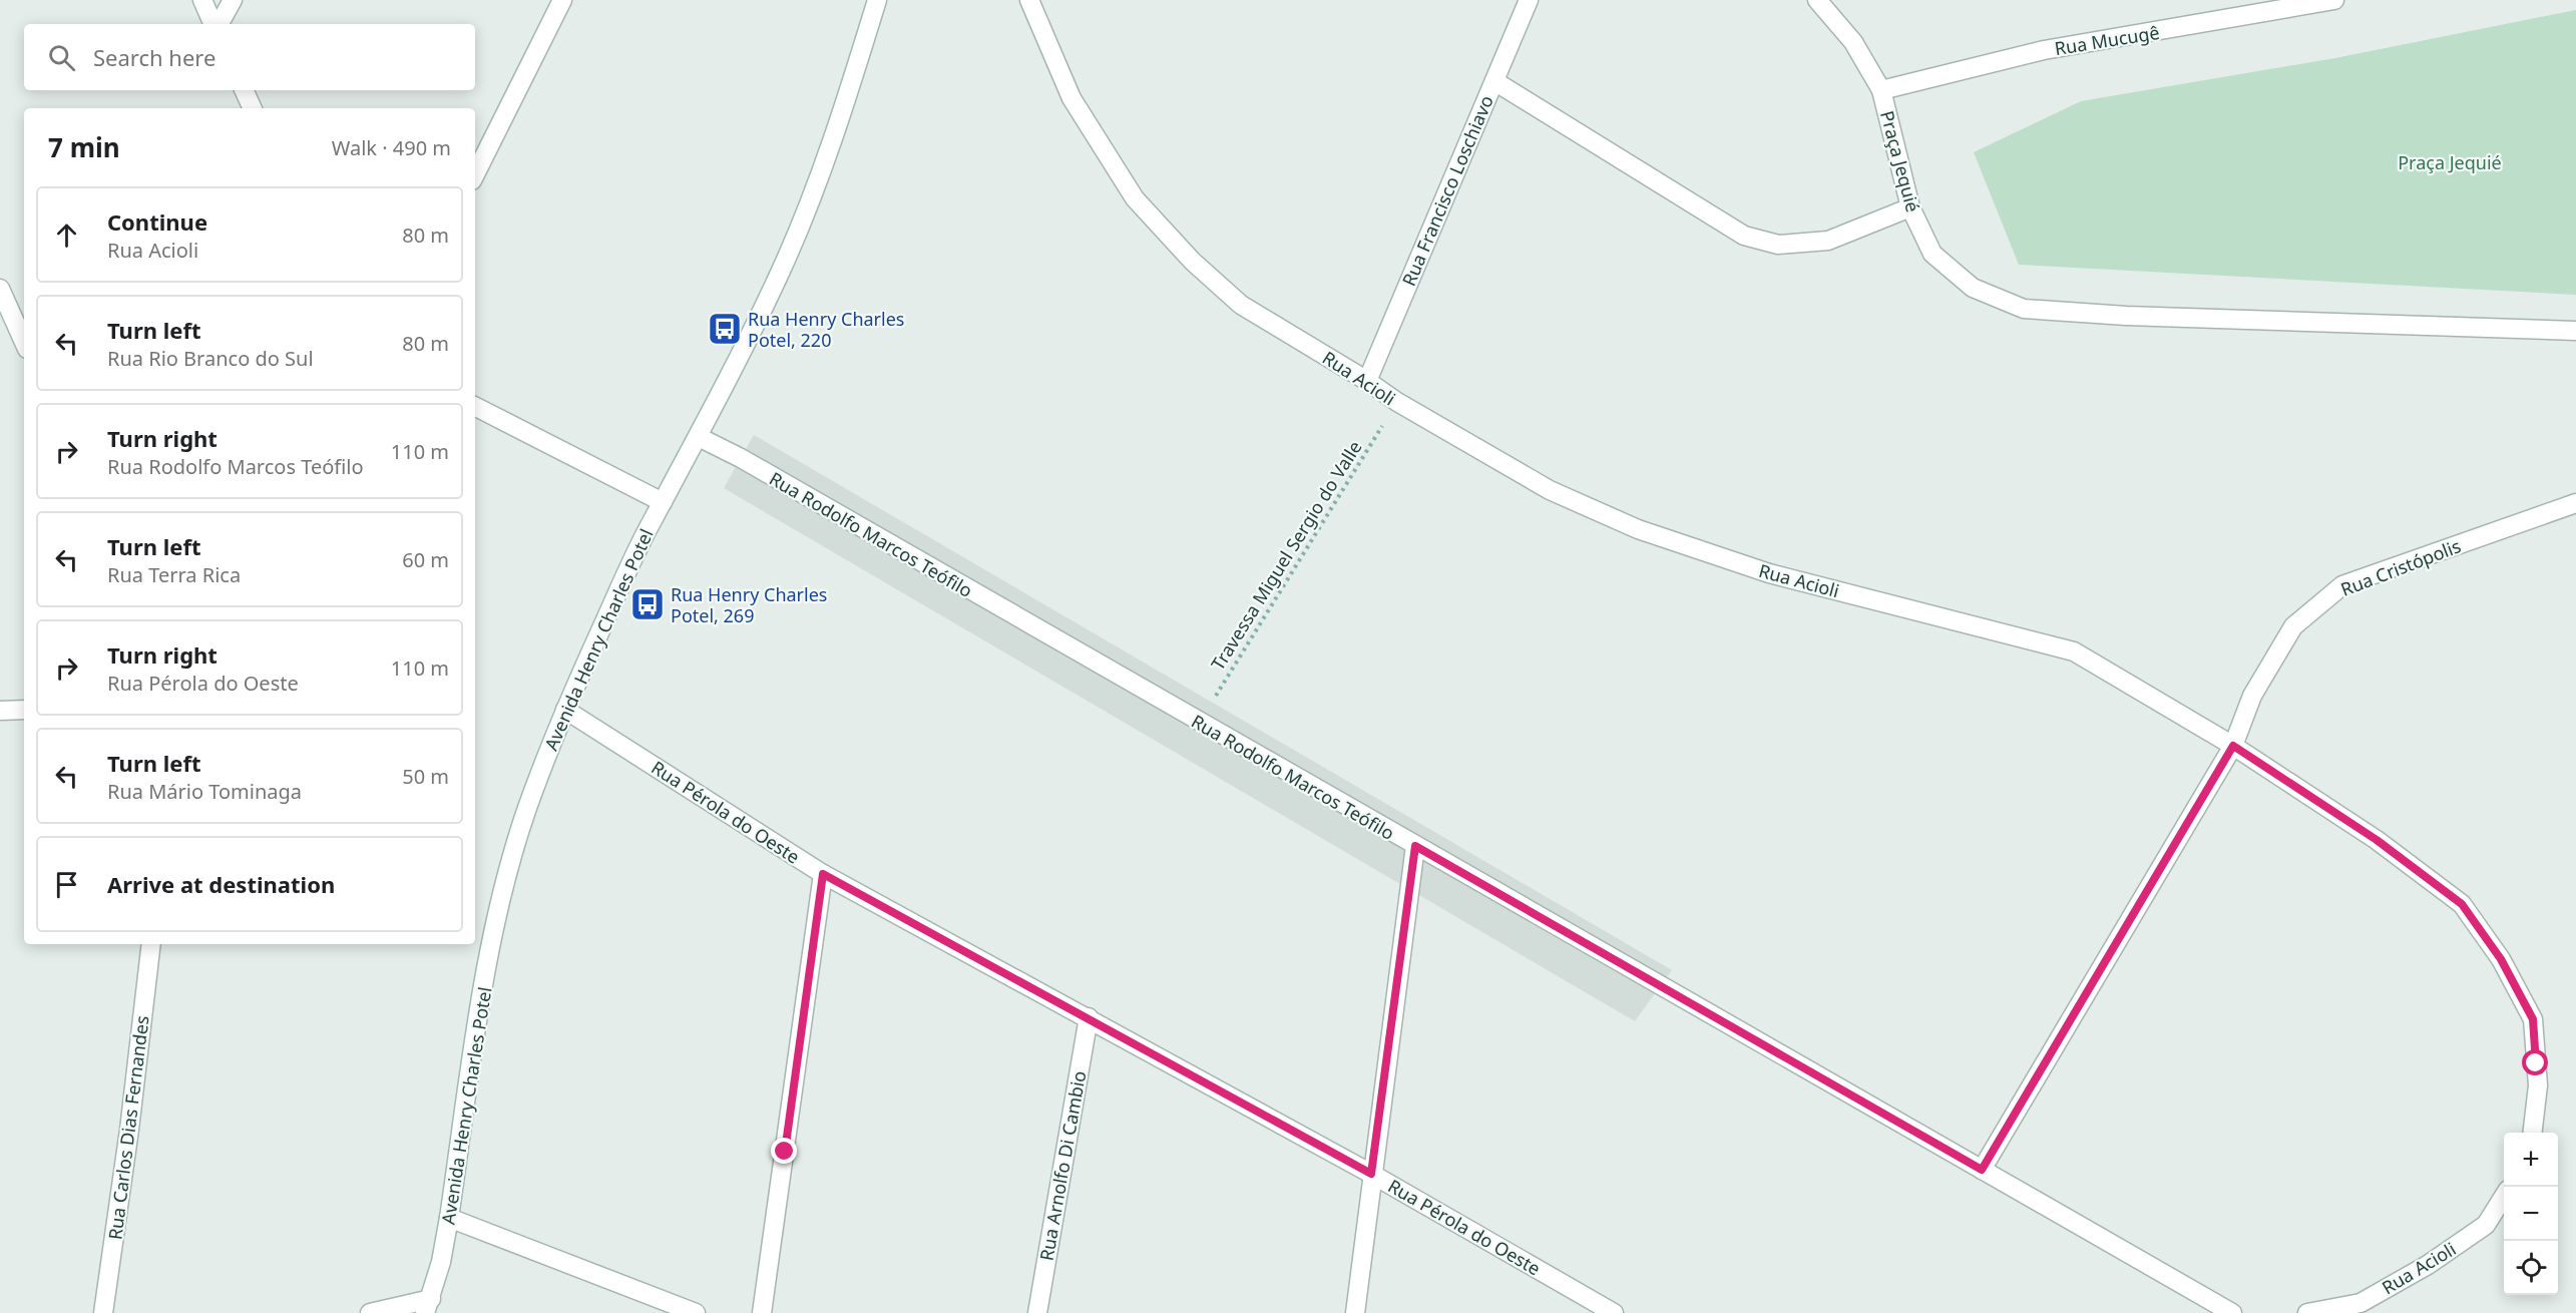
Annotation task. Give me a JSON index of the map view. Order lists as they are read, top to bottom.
{
  "streets": {
    "street": [
      "Rua Mucugê",
      "Praça Jequié",
      "Rua Francisco Loschiavo",
      "Rua Acioli",
      "Rua Rodolfo Marcos Teófilo",
      "Rua Cristópolis",
      "Avenida Henry Charles Potel",
      "Rua Pérola do Oeste",
      "Rua Carlos Dias Fernandes",
      "Rua Arnolfo Di Cambio"
    ],
    "path": ["Travessa Miguel Sergio do Valle"]
  },
  "crossings": [
    ["Rua Mucugê", "Praça Jequié"],
    ["Rua Francisco Loschiavo", "Rua Acioli"],
    ["Rua Acioli", "Travessa Miguel Sergio do Valle"],
    ["Rua Acioli", "Rua Cristópolis"],
    ["Rua Rodolfo Marcos Teófilo", "Travessa Miguel Sergio do Valle"],
    ["Rua Rodolfo Marcos Teófilo", "Rua Cristópolis"],
    ["Rua Rodolfo Marcos Teófilo", "Avenida Henry Charles Potel"],
    ["Avenida Henry Charles Potel", "Rua Pérola do Oeste"],
    ["Rua Pérola do Oeste", "Rua Arnolfo Di Cambio"]
  ],
  "parks": ["Praça Jequié"],
  "places": {
    "bus stop": ["Rua Henry Charles Potel, 220", "Rua Henry Charles Potel, 269"]
  },
  "page": {
    "search": "Search here",
    "heading": ["7 min", "Walk · 490 m"],
    "list": [
      ["Continue", "Rua Acioli", "80 m"],
      ["Turn left", "Rua Rio Branco do Sul", "80 m"],
      ["Turn right", "Rua Rodolfo Marcos Teófilo", "110 m"],
      ["Turn left", "Rua Terra Rica", "60 m"],
      ["Turn right", "Rua Pérola do Oeste", "110 m"],
      ["Turn left", "Rua Mário Tominaga", "50 m"],
      "Arrive at destination"
    ],
    "map_buttons": ["+", "−"]
  }
}
